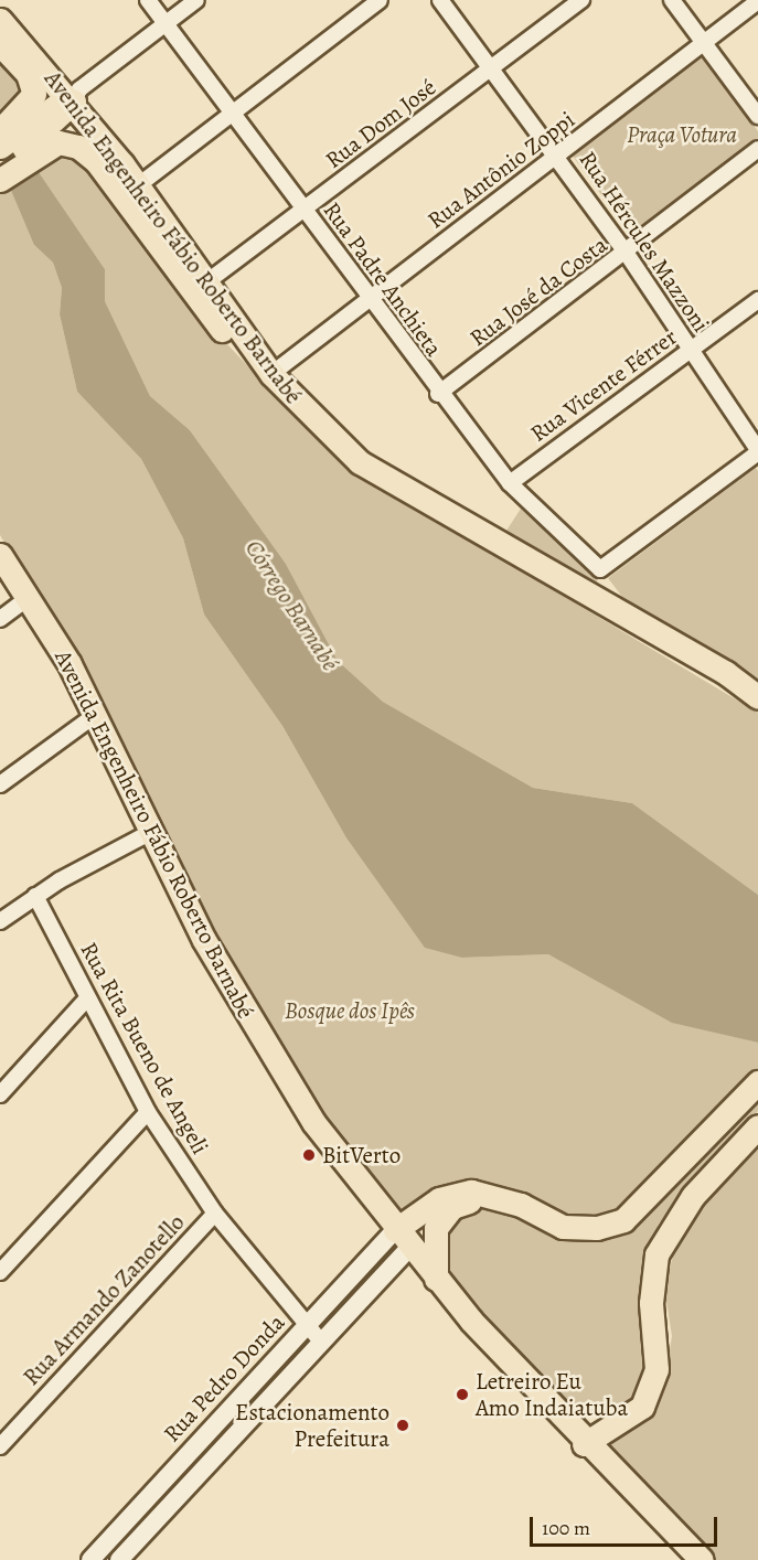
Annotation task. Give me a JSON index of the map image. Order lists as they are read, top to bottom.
{
  "streets": {
    "main road": ["Avenida Engenheiro Fábio Roberto Barnabé"],
    "street": [
      "Rua Dom José",
      "Rua Antônio Zoppi",
      "Rua Hércules Mazzoni",
      "Rua Padre Anchieta",
      "Rua José da Costa",
      "Rua Vicente Férrer",
      "Rua Rita Bueno de Angeli",
      "Rua Armando Zanotello",
      "Rua Pedro Donda"
    ]
  },
  "crossings": [
    ["Rua Dom José", "Avenida Engenheiro Fábio Roberto Barnabé"],
    ["Rua Dom José", "Rua Hércules Mazzoni"],
    ["Rua Dom José", "Rua Padre Anchieta"],
    ["Rua Antônio Zoppi", "Avenida Engenheiro Fábio Roberto Barnabé"],
    ["Rua Antônio Zoppi", "Rua Hércules Mazzoni"],
    ["Rua Antônio Zoppi", "Rua Padre Anchieta"],
    ["Avenida Engenheiro Fábio Roberto Barnabé", "Rua Pedro Donda"],
    ["Rua Hércules Mazzoni", "Rua Padre Anchieta"],
    ["Rua Hércules Mazzoni", "Rua José da Costa"],
    ["Rua Hércules Mazzoni", "Rua Vicente Férrer"],
    ["Rua Padre Anchieta", "Rua José da Costa"],
    ["Rua Padre Anchieta", "Rua Vicente Férrer"],
    ["Rua Rita Bueno de Angeli", "Rua Armando Zanotello"],
    ["Rua Rita Bueno de Angeli", "Rua Pedro Donda"]
  ],
  "water": ["Córrego Barnabé"],
  "parks": ["Praça Votura", "Bosque dos Ipês"],
  "places": ["BitVerto", "Letreiro Eu Amo Indaiatuba", "Estacionamento Prefeitura"],
  "scale_bar": "100 m"
}
